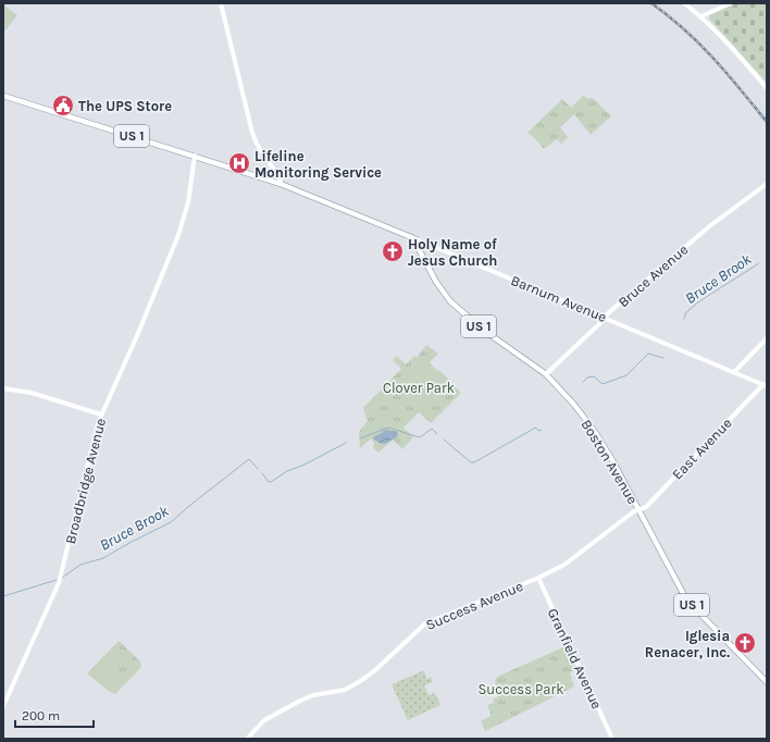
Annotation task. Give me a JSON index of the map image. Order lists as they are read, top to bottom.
{
  "streets": {
    "main road": ["US 1", "Barnum Avenue", "Boston Avenue"],
    "street": [
      "Bruce Avenue",
      "East Avenue",
      "Broadbridge Avenue",
      "Success Avenue",
      "Granfield Avenue"
    ]
  },
  "crossings": [
    ["Bruce Avenue", "Barnum Avenue"],
    ["Bruce Avenue", "Boston Avenue"],
    ["Barnum Avenue", "East Avenue"],
    ["Barnum Avenue", "Boston Avenue"],
    ["Barnum Avenue", "Broadbridge Avenue"],
    ["East Avenue", "Boston Avenue"],
    ["East Avenue", "Success Avenue"],
    ["Boston Avenue", "Success Avenue"],
    ["Success Avenue", "Granfield Avenue"]
  ],
  "water": ["Bruce Brook"],
  "parks": ["Clover Park", "Success Park"],
  "places": {
    "public building": ["The UPS Store"],
    "hospital": ["Lifeline Monitoring Service"],
    "church": ["Holy Name of Jesus Church", "Iglesia Renacer, Inc."]
  },
  "scale_bar": "200 m"
}
